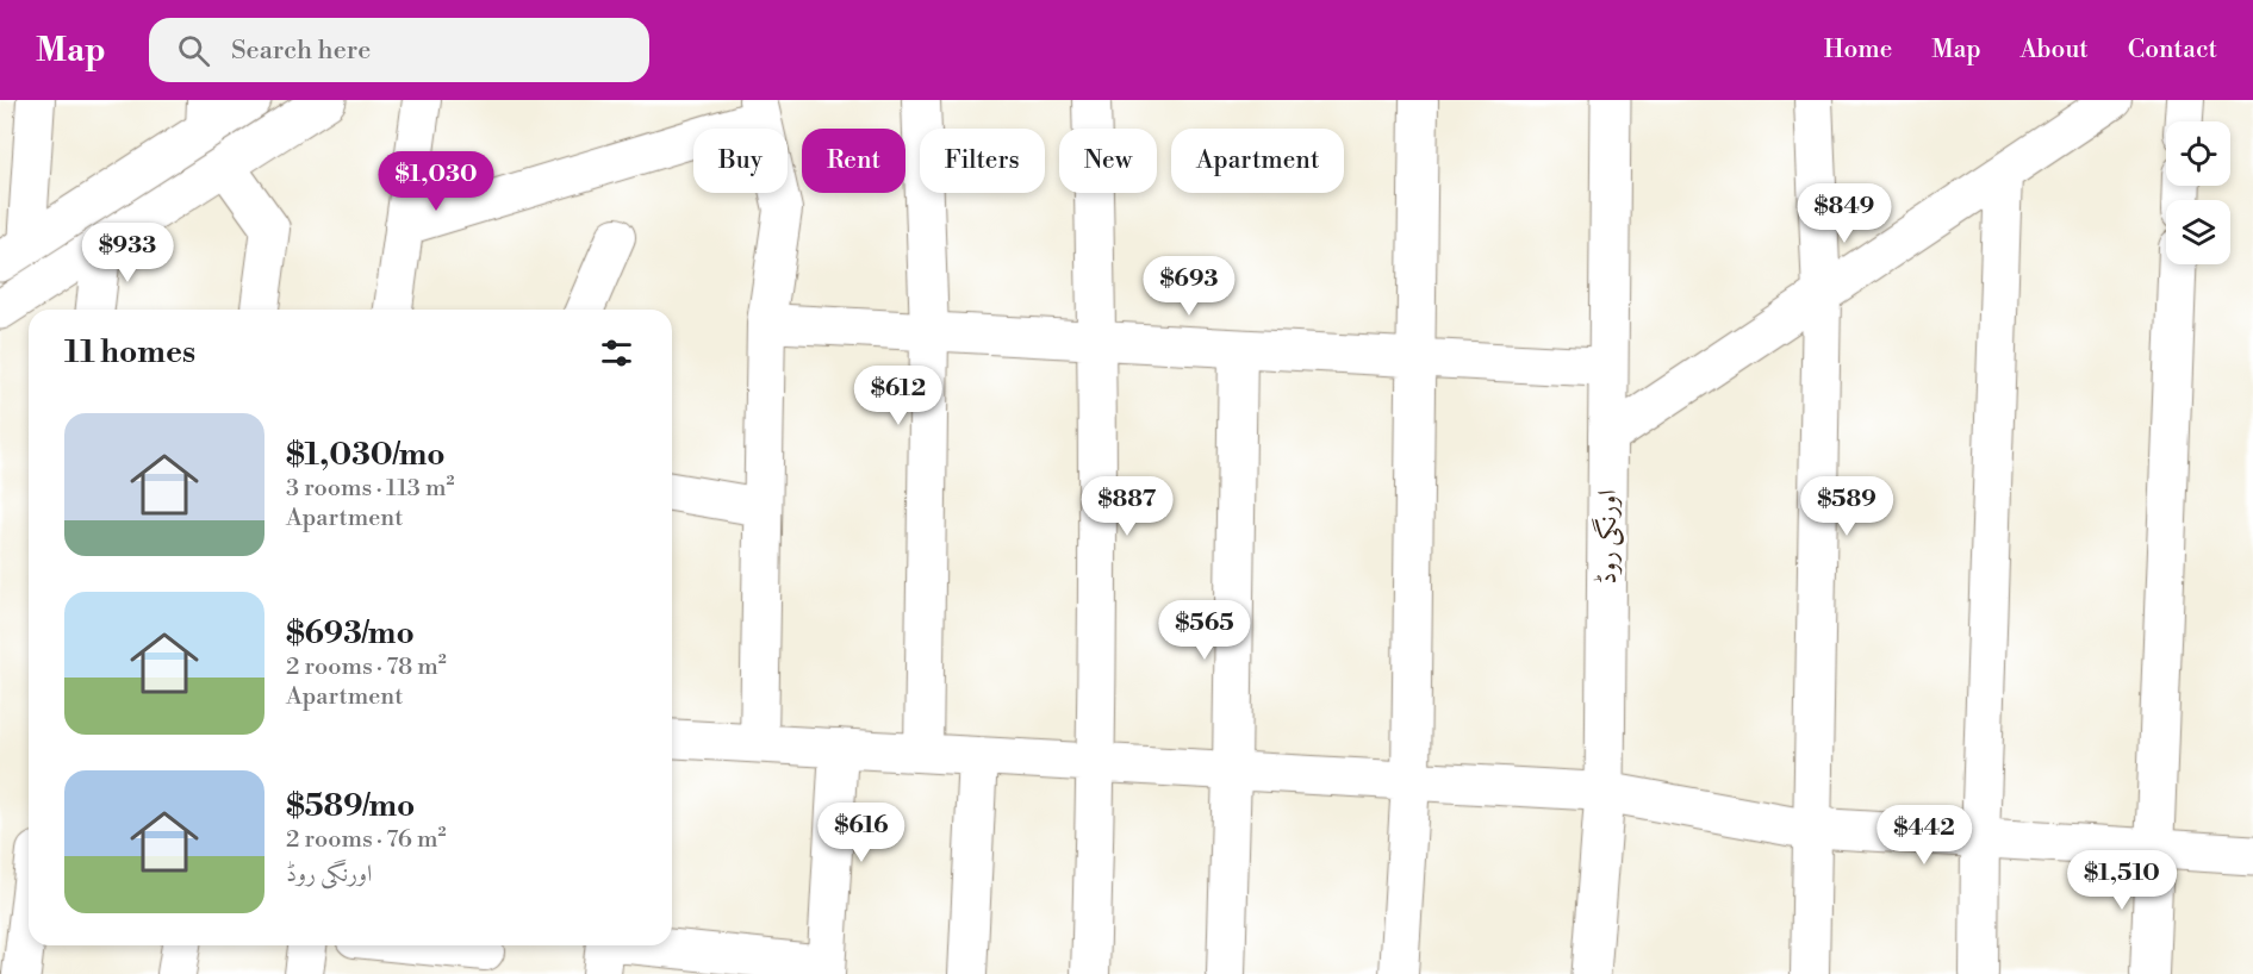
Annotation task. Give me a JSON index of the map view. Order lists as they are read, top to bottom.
{
  "streets": {
    "main road": ["اورنگی روڈ"]
  },
  "page": {
    "header": "Map",
    "search": "Search here",
    "nav": [
      "Home",
      "Map",
      "About",
      "Contact"
    ],
    "chip": [
      "Buy",
      "Rent",
      "Filters",
      "New",
      "Apartment"
    ],
    "price": [
      "$1,030",
      "$849",
      "$933",
      "$693",
      "$612",
      "$887",
      "$589",
      "$565",
      "$616",
      "$442",
      "$1,510"
    ],
    "heading": "11 homes",
    "list": [
      {
        "name": "$1,030/mo",
        "note": "3 rooms · 113 m² · Apartment"
      },
      {
        "name": "$693/mo",
        "note": "2 rooms · 78 m² · Apartment"
      },
      {
        "name": "$589/mo",
        "note": "2 rooms · 76 m² · اورنگی روڈ"
      }
    ]
  }
}
